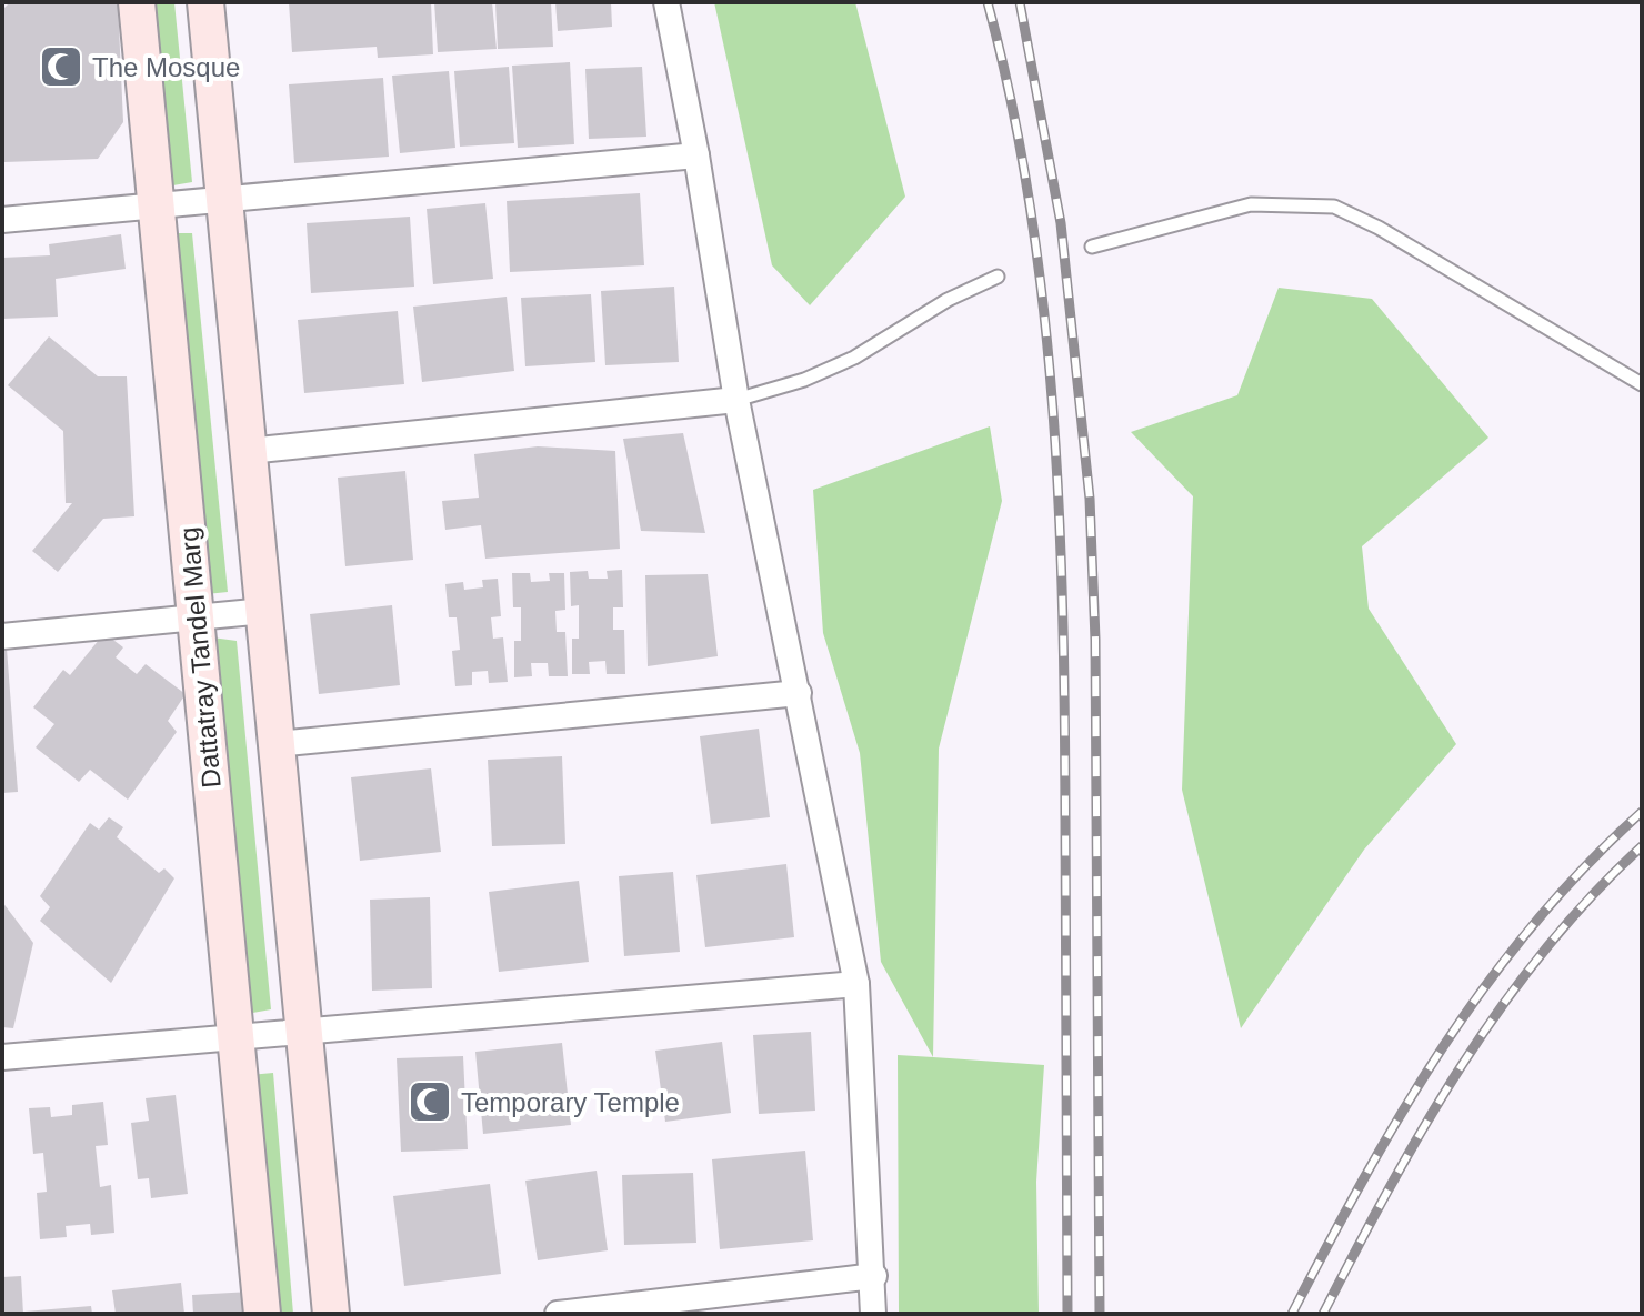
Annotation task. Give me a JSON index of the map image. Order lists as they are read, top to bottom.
{
  "streets": {
    "main road": ["Dattatray Tandel Marg"]
  },
  "places": {
    "mosque": ["The Mosque", "Temporary Temple"]
  }
}
